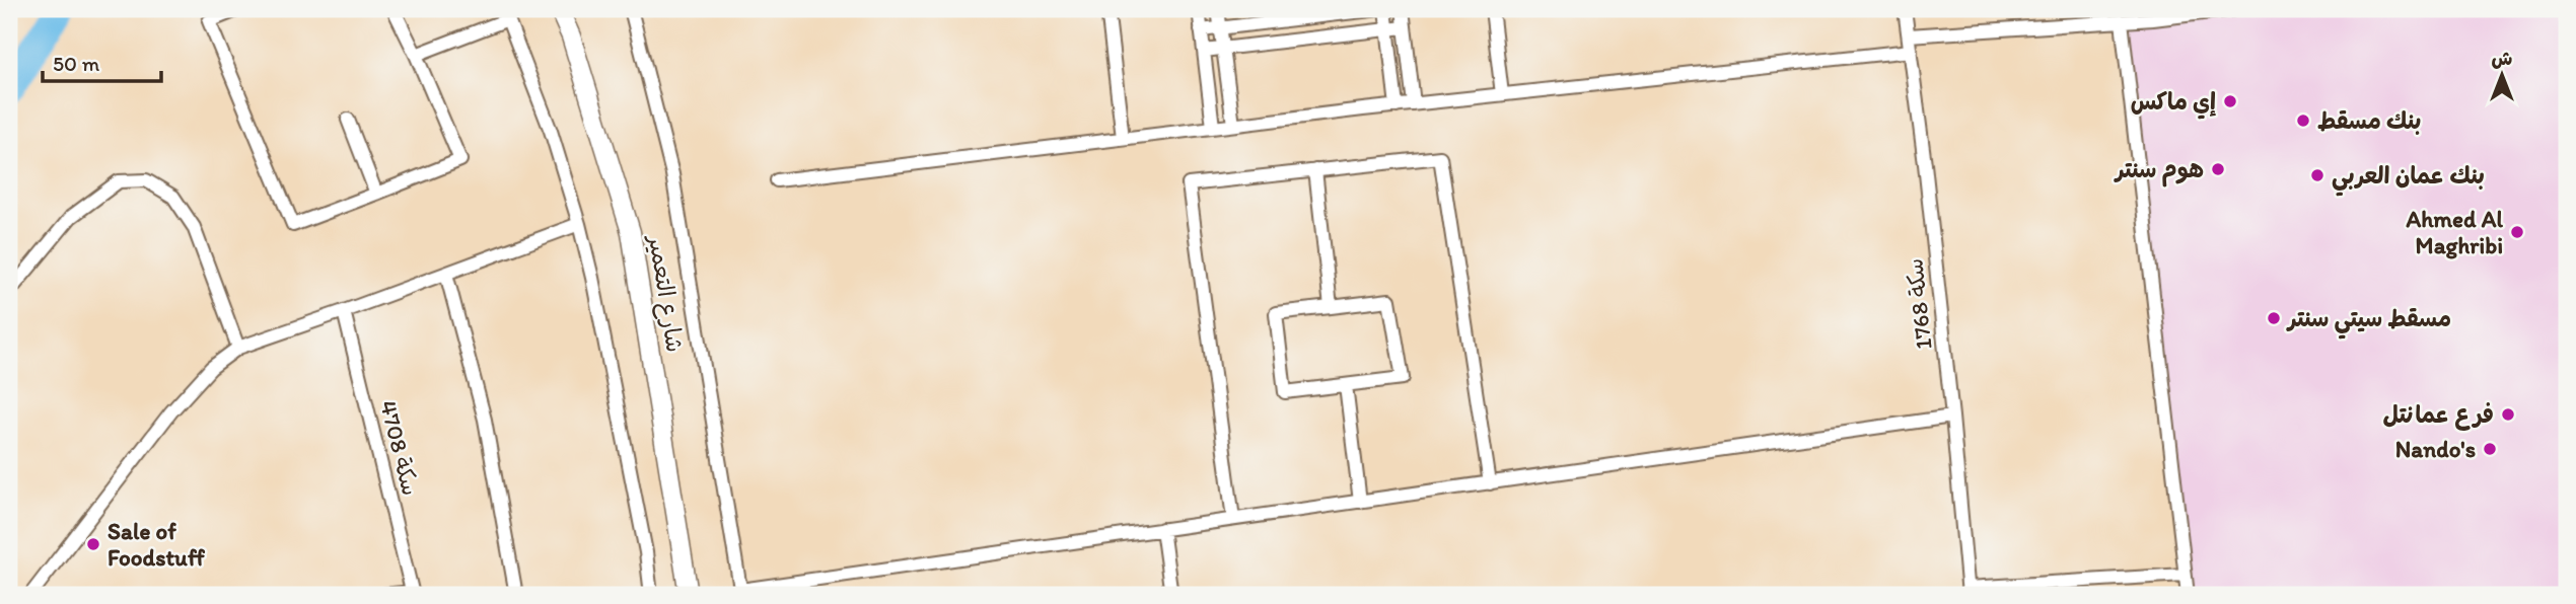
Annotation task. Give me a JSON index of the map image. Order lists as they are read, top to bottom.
{
  "streets": {
    "main road": ["شارع التعمير"],
    "street": ["سكة 1768", "سكة 4708"]
  },
  "places": [
    "إي ماكس",
    "بنك مسقط",
    "هوم سنتر",
    "بنك عمان العربي",
    "Ahmed Al Maghribi",
    "مسقط سيتي سنتر",
    "فرع عمانتل",
    "Nando's",
    "Sale of Foodstuff"
  ],
  "scale_bar": "50 m",
  "north": "top"
}
